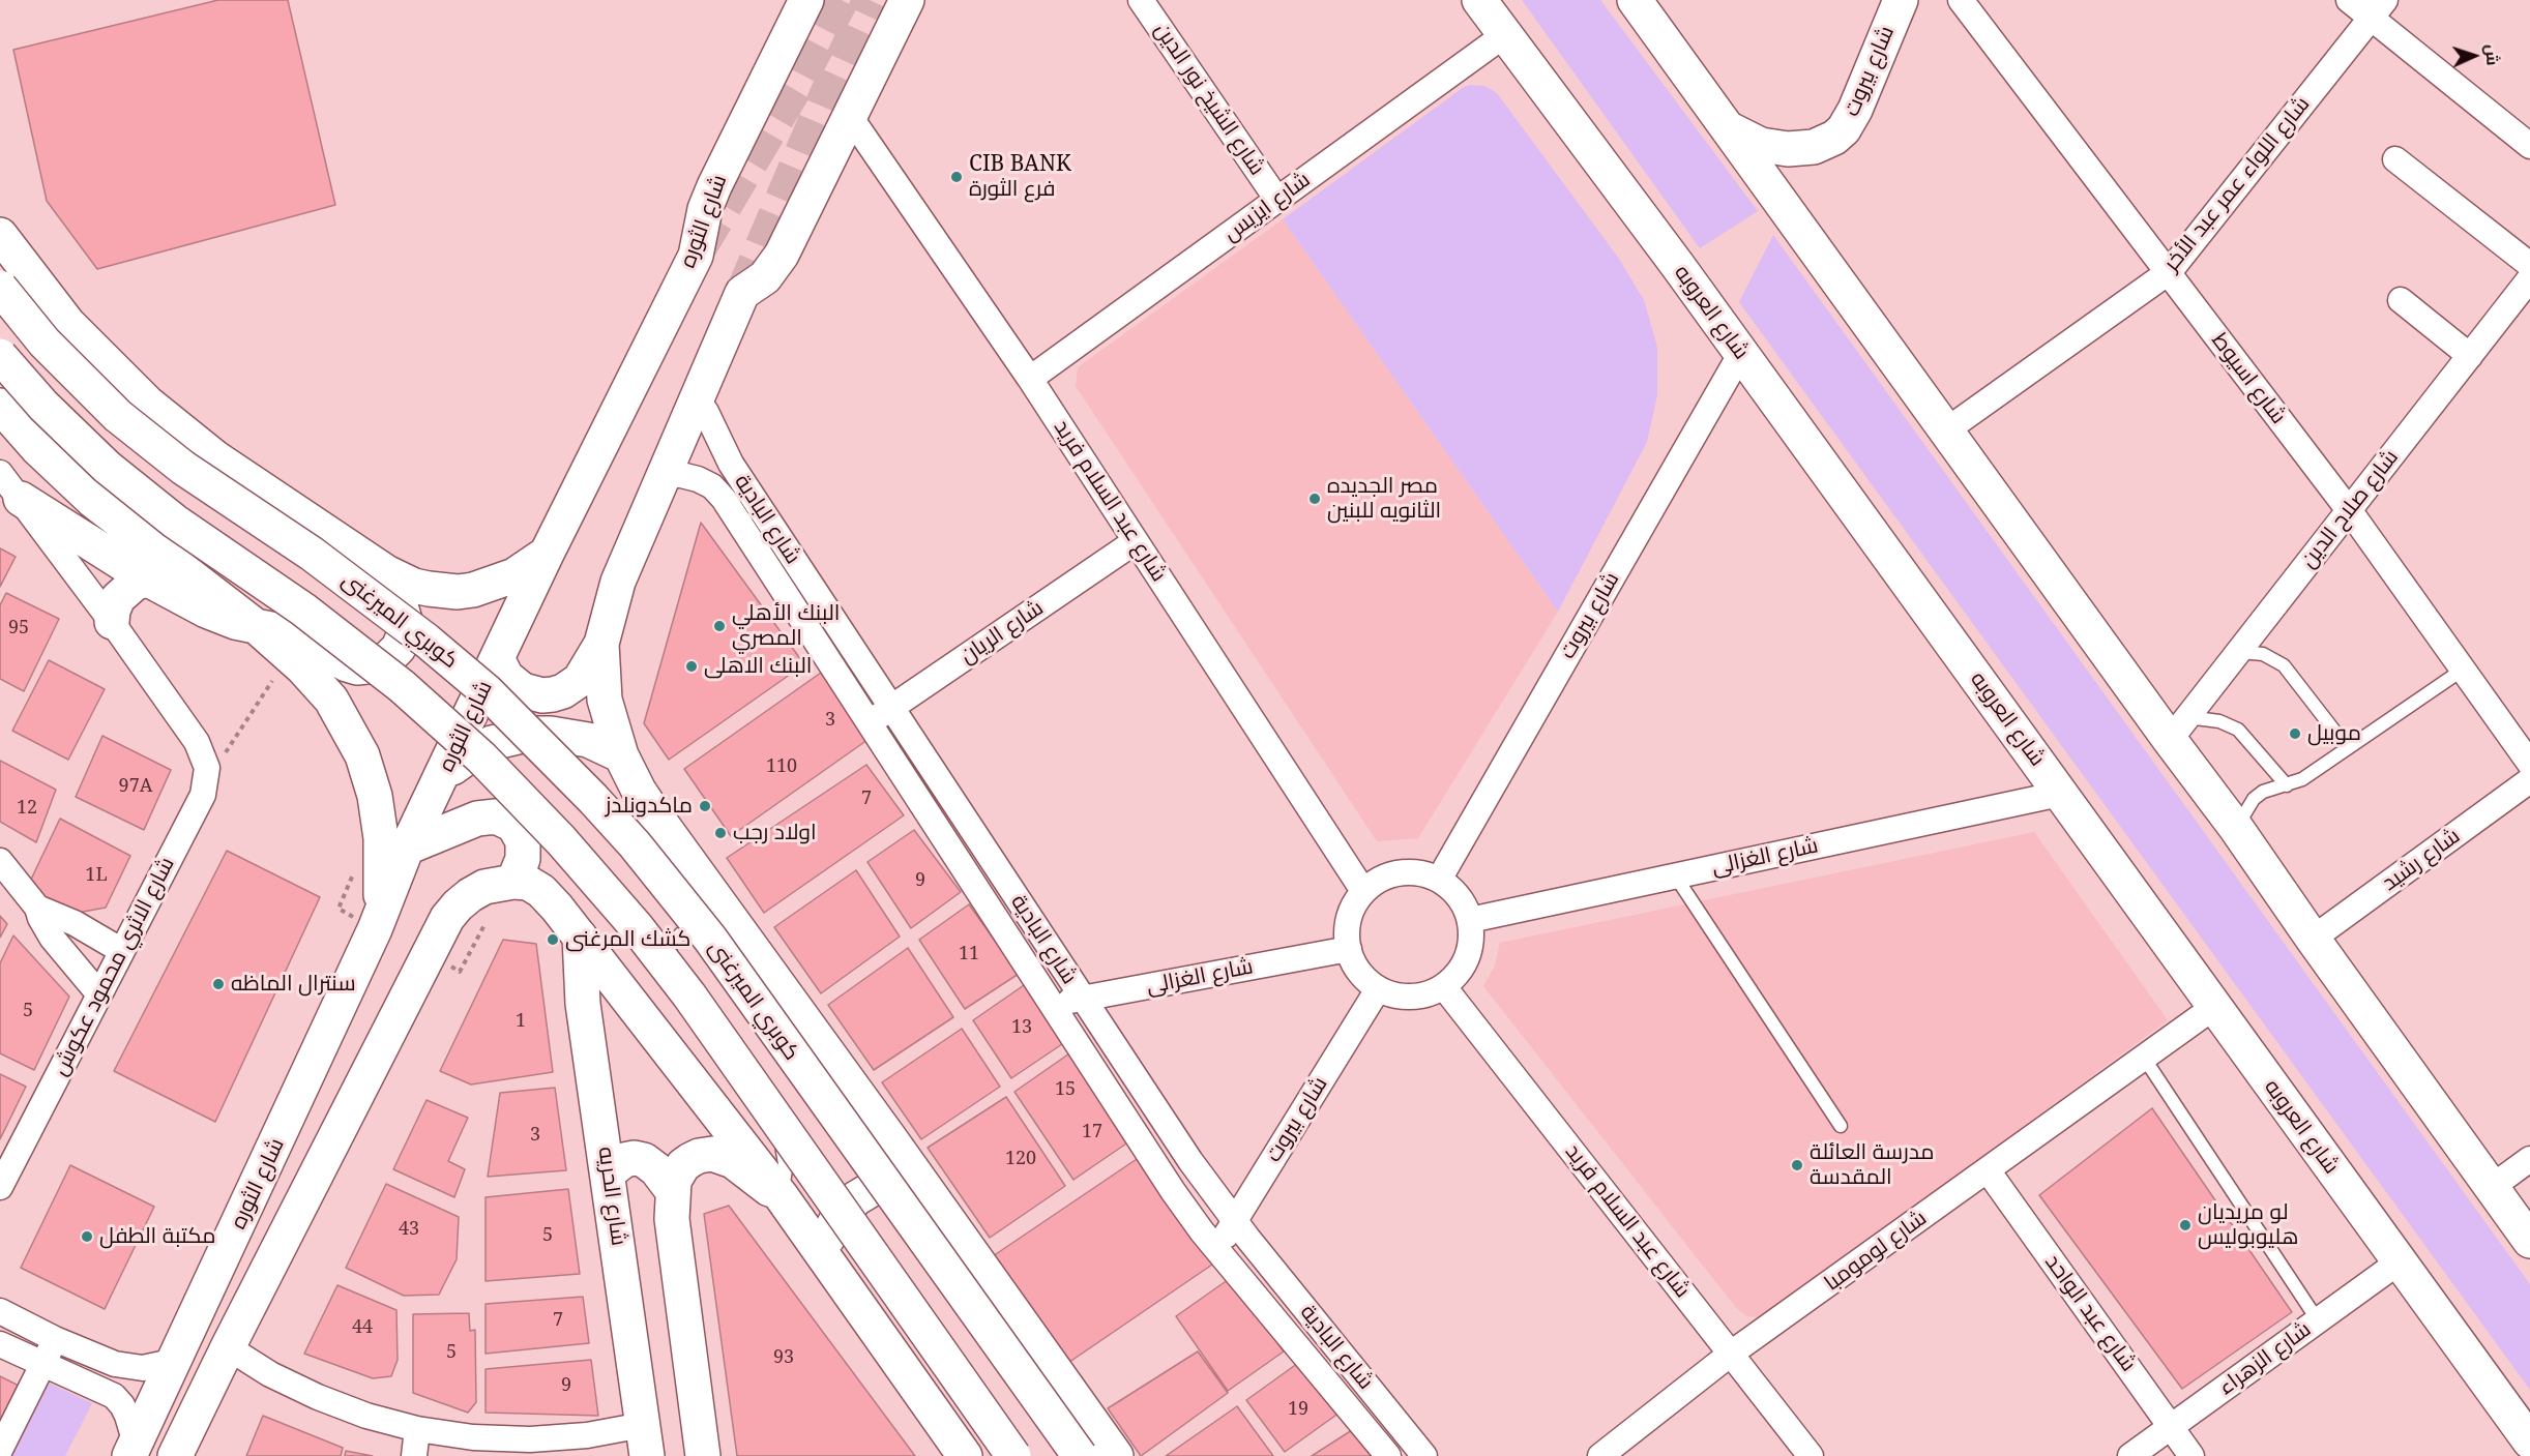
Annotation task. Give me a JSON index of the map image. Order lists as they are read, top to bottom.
{
  "streets": {
    "main road": [
      "شارع بيروت",
      "شارع الثوره",
      "شارع العروبه",
      "كوبري الميرغنى",
      "شارع الحريه"
    ],
    "street": [
      "شارع الشيخ نور الدين",
      "شارع اللواء عمر عبد الأخر",
      "شارع ايزيس",
      "شارع اسيوط",
      "شارع عبد السلام فريد",
      "شارع صلاح الدين",
      "شارع البادية",
      "شارع الريان",
      "شارع الغزالى",
      "شارع رشيد",
      "شارع الاثري محمود عكوش",
      "شارع لومومبا",
      "شارع عبد الواحد",
      "شارع الزهراء"
    ]
  },
  "crossings": [
    ["شارع بيروت", "شارع العروبه"],
    ["شارع بيروت", "شارع عبد السلام فريد"],
    ["شارع بيروت", "شارع البادية"],
    ["شارع بيروت", "شارع الغزالى"],
    ["شارع الشيخ نور الدين", "شارع ايزيس"],
    ["شارع اللواء عمر عبد الأخر", "شارع اسيوط"],
    ["شارع ايزيس", "شارع العروبه"],
    ["شارع ايزيس", "شارع عبد السلام فريد"],
    ["شارع العروبه", "شارع الغزالى"],
    ["شارع العروبه", "شارع لومومبا"],
    ["شارع العروبه", "شارع الزهراء"],
    ["شارع اسيوط", "شارع صلاح الدين"],
    ["شارع عبد السلام فريد", "شارع الريان"],
    ["شارع عبد السلام فريد", "شارع الغزالى"],
    ["شارع عبد السلام فريد", "شارع لومومبا"],
    ["شارع البادية", "شارع الريان"],
    ["شارع البادية", "شارع الغزالى"],
    ["شارع لومومبا", "شارع عبد الواحد"],
    ["شارع عبد الواحد", "شارع الزهراء"]
  ],
  "places": [
    "CIB BANK فرع الثورة",
    "مصر الجديده الثانويه للبنين",
    "البنك الأهلي المصري",
    "البنك الاهلى",
    "موبيل",
    "ماكدونلدز",
    "اولاد رجب",
    "كشك المرغنى",
    "سنترال الماظه",
    "مدرسة العائلة المقدسة",
    "لو مريديان هليوبوليس",
    "مكتبة الطفل"
  ],
  "house_numbers": [
    "95",
    "3",
    "110",
    "97A",
    "7",
    "12",
    "1L",
    "9",
    "11",
    "5",
    "1",
    "13",
    "15",
    "17",
    "3",
    "120",
    "43",
    "5",
    "7",
    "44",
    "5",
    "93",
    "9",
    "19"
  ],
  "north": "right"
}
